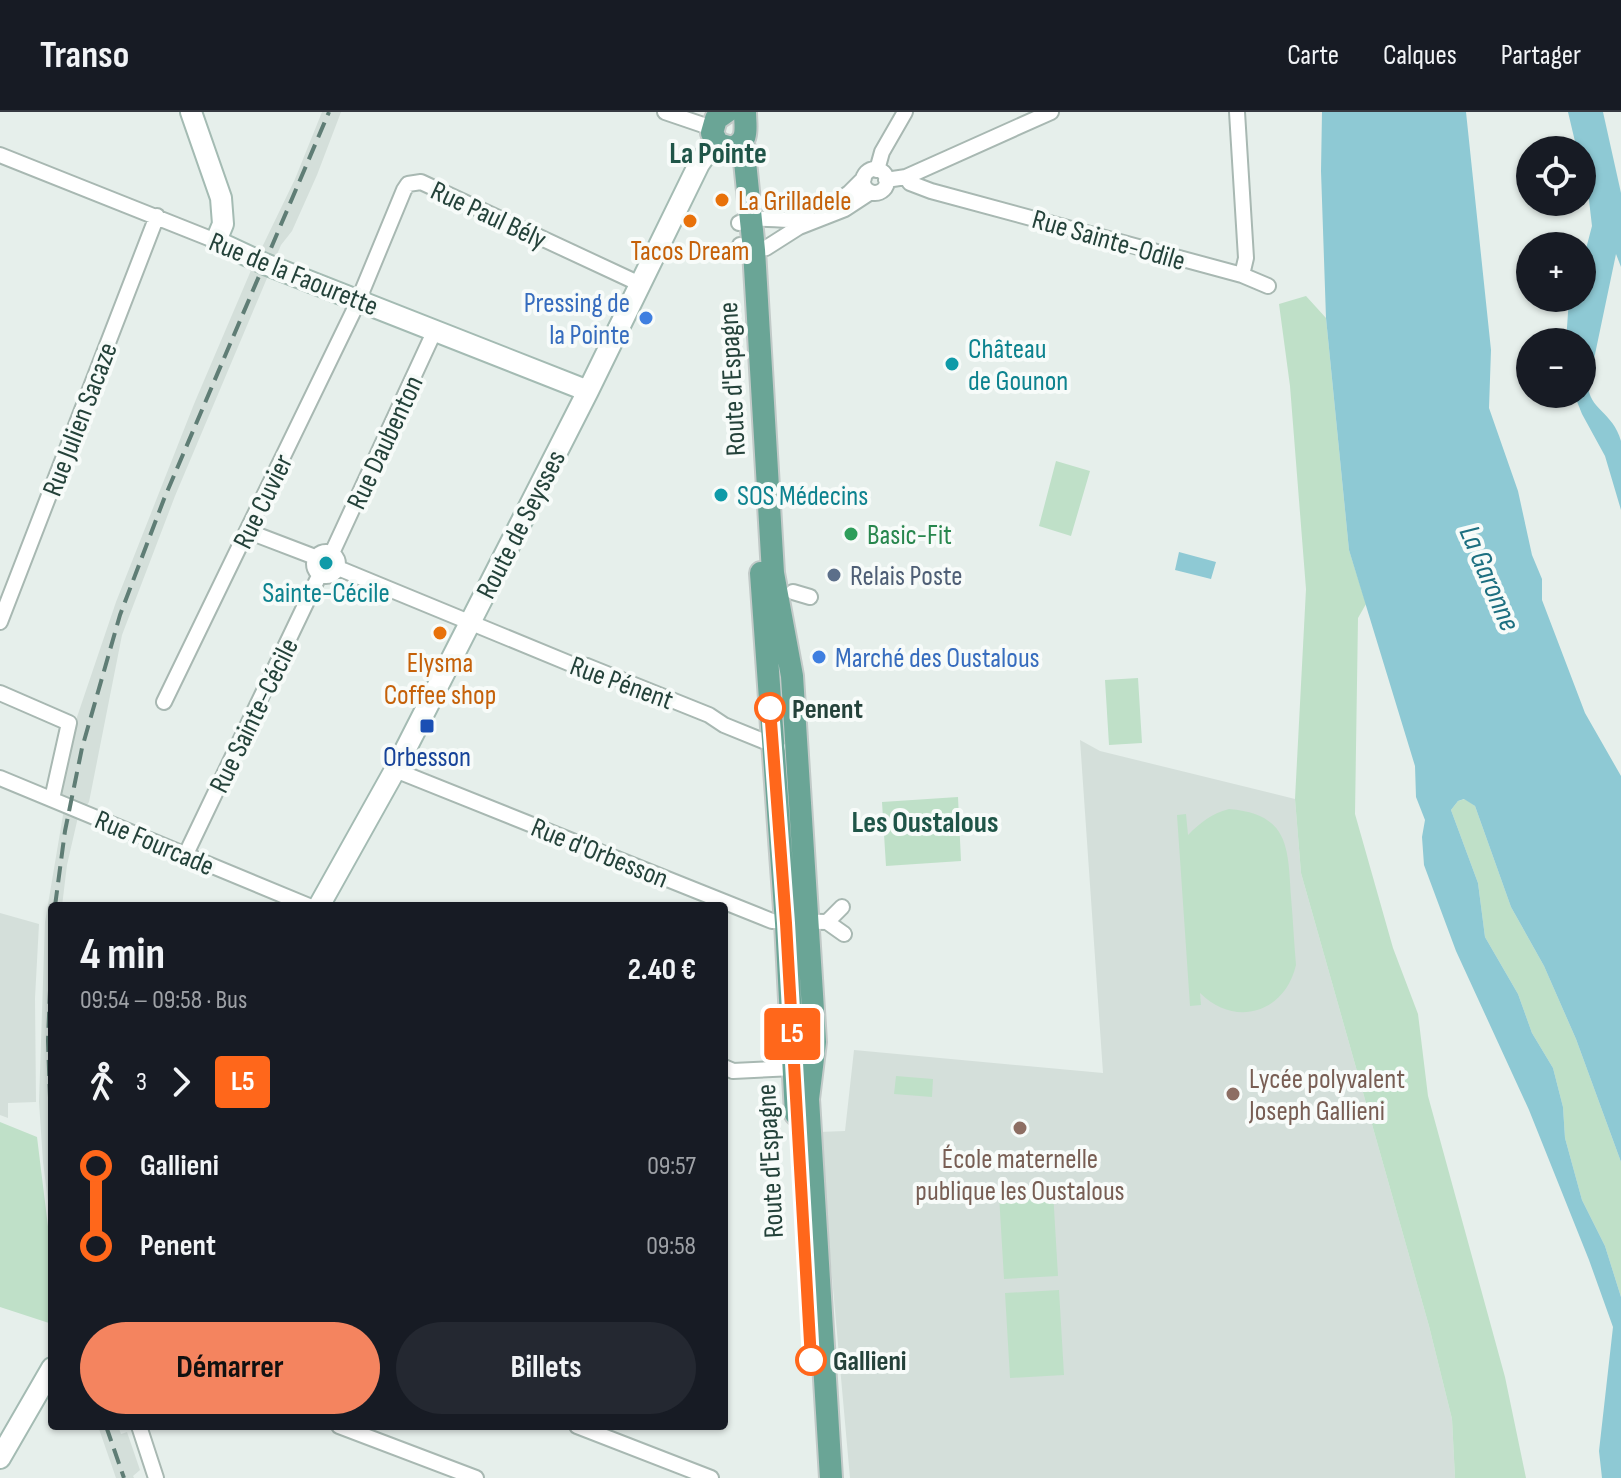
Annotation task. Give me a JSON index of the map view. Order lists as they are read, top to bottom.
{
  "streets": {
    "main road": ["Rue de la Faourette", "Route d'Espagne", "Route de Seysses"],
    "street": [
      "Rue Paul Bély",
      "Rue Sainte-Odile",
      "Rue Julien Sacaze",
      "Rue Daubenton",
      "Rue Cuvier",
      "Rue Pénent",
      "Rue Sainte-Cécile",
      "Rue Fourcade",
      "Rue d'Orbesson"
    ]
  },
  "crossings": [
    ["Rue Paul Bély", "Rue de la Faourette"],
    ["Rue Paul Bély", "Rue Cuvier"],
    ["Rue Paul Bély", "Route de Seysses"],
    ["Rue de la Faourette", "Rue Julien Sacaze"],
    ["Rue de la Faourette", "Rue Daubenton"],
    ["Rue de la Faourette", "Rue Cuvier"],
    ["Rue de la Faourette", "Route de Seysses"],
    ["Route d'Espagne", "Route de Seysses"],
    ["Route d'Espagne", "Rue Pénent"],
    ["Route d'Espagne", "Rue d'Orbesson"],
    ["Rue Daubenton", "Rue Pénent"],
    ["Rue Daubenton", "Rue Sainte-Cécile"],
    ["Route de Seysses", "Rue Pénent"],
    ["Route de Seysses", "Rue d'Orbesson"],
    ["Rue Pénent", "Rue Sainte-Cécile"],
    ["Rue Sainte-Cécile", "Rue Fourcade"]
  ],
  "districts": ["La Pointe", "Les Oustalous"],
  "water": ["La Garonne"],
  "places": {
    "other": [
      "La Grilladele",
      "Tacos Dream",
      "Pressing de la Pointe",
      "Château de Gounon",
      "SOS Médecins",
      "Basic-Fit",
      "Sainte-Cécile",
      "Relais Poste",
      "Elysma Coffee shop",
      "Marché des Oustalous",
      "Penent",
      "Lycée polyvalent Joseph Gallieni",
      "École maternelle publique les Oustalous",
      "Gallieni"
    ],
    "transit": ["Orbesson"]
  },
  "lines": ["bus line L5"],
  "page": {
    "header": "Transo",
    "nav": ["Carte", "Calques", "Partager"],
    "on_map": "L5",
    "map_buttons": ["+", "−"],
    "heading": ["4 min", "09:54 – 09:58 · Bus", "2.40 €"],
    "legs": ["3", "L5"],
    "list": [
      {
        "name": "Gallieni",
        "value": "09:57"
      },
      {
        "name": "Penent",
        "value": "09:58"
      }
    ],
    "buttons": ["Démarrer", "Billets"]
  }
}
